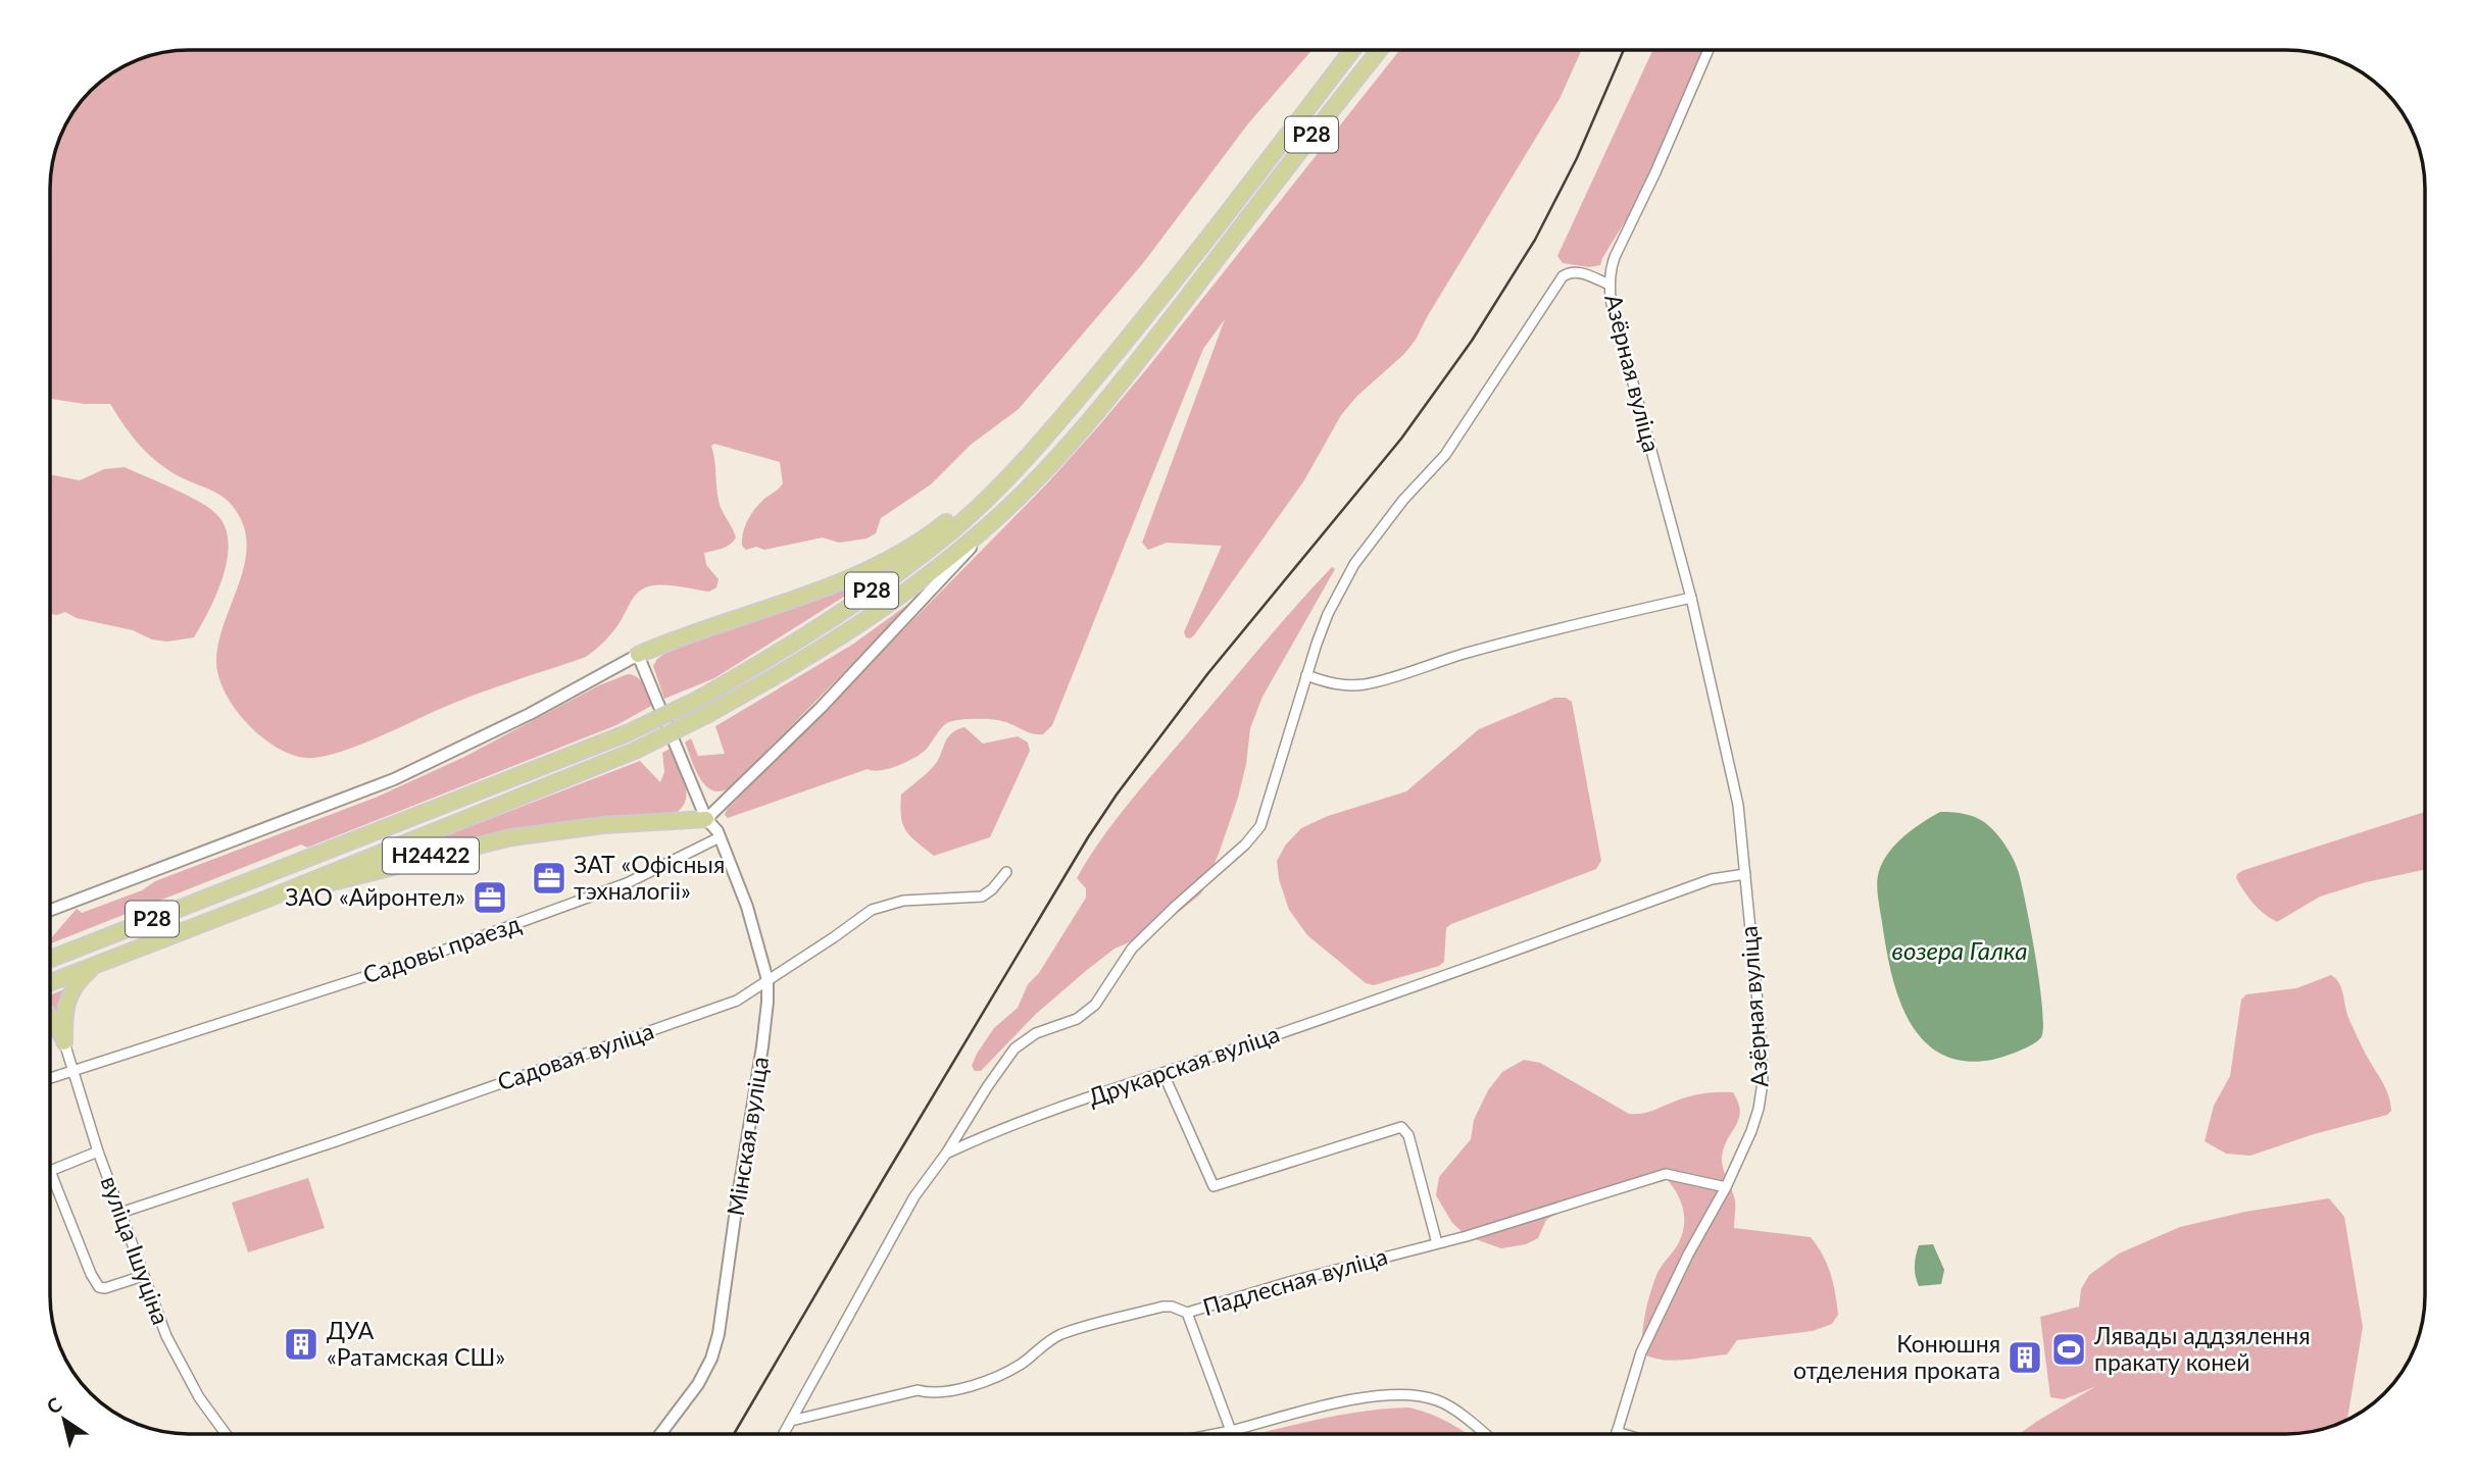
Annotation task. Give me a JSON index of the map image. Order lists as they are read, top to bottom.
{
  "streets": {
    "highway": ["Р28", "Н24422"],
    "street": [
      "Азёрная вуліца",
      "Садовы праезд",
      "Садовая вуліца",
      "Друкарская вуліца",
      "Мінская вуліца",
      "вуліца Ішуціна",
      "Падлесная вуліца"
    ]
  },
  "crossings": [
    ["Р28", "Н24422"],
    ["Азёрная вуліца", "Друкарская вуліца"],
    ["Азёрная вуліца", "Падлесная вуліца"],
    ["Н24422", "Мінская вуліца"],
    ["Садовы праезд", "Мінская вуліца"],
    ["Садовы праезд", "вуліца Ішуціна"],
    ["Садовая вуліца", "Мінская вуліца"],
    ["Садовая вуліца", "вуліца Ішуціна"],
    ["Друкарская вуліца", "Падлесная вуліца"]
  ],
  "water": ["возера Галка"],
  "places": {
    "office": ["ЗАТ «Офісныя тэхналогіі»", "ЗАО «Айронтел»"],
    "building": ["ДУА «Ратамская СШ»", "Конюшня отделения проката"],
    "sports": ["Лявады аддзялення пракату коней"]
  },
  "north": "top left"
}
